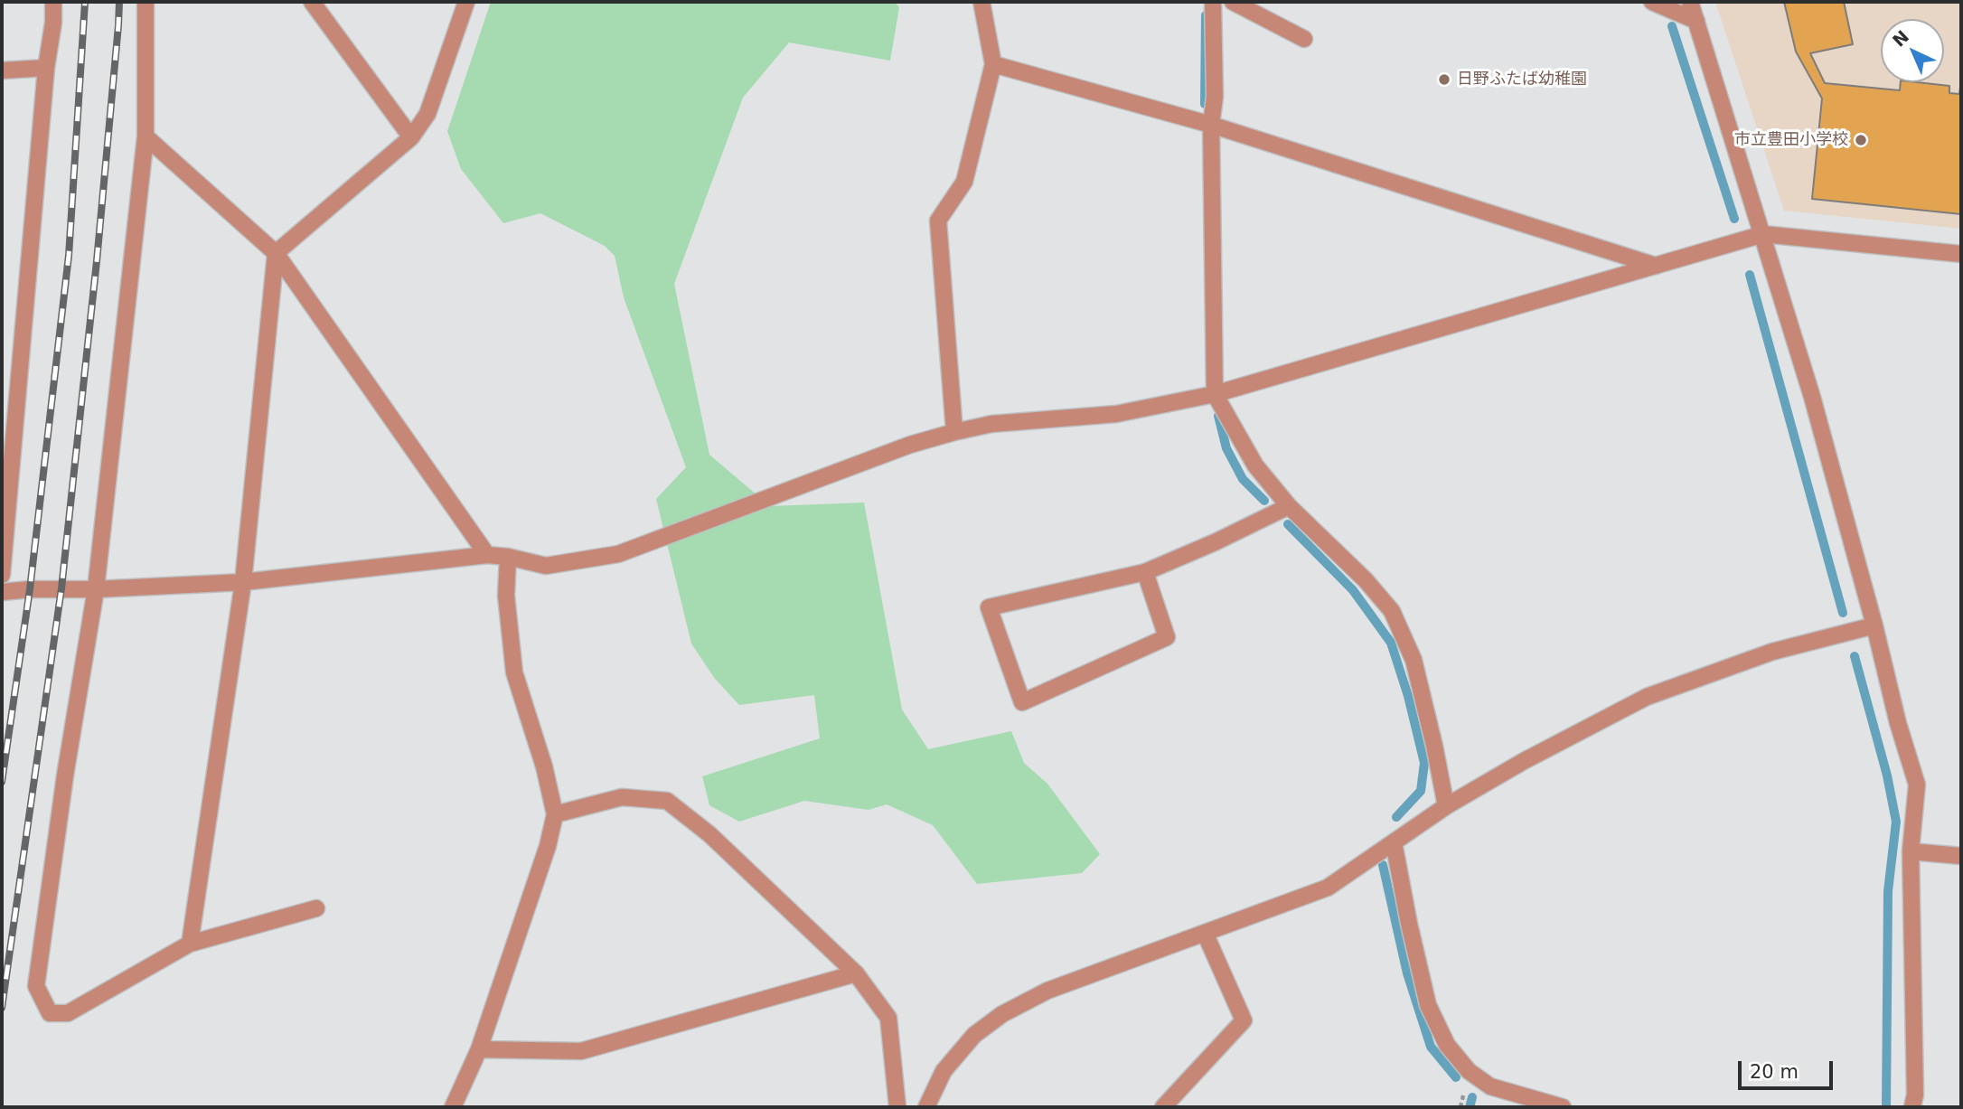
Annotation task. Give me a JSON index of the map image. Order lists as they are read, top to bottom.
{
  "places": ["日野ふたば幼稚園", "市立豊田小学校"],
  "scale_bar": "20 m",
  "north": "top left"
}
